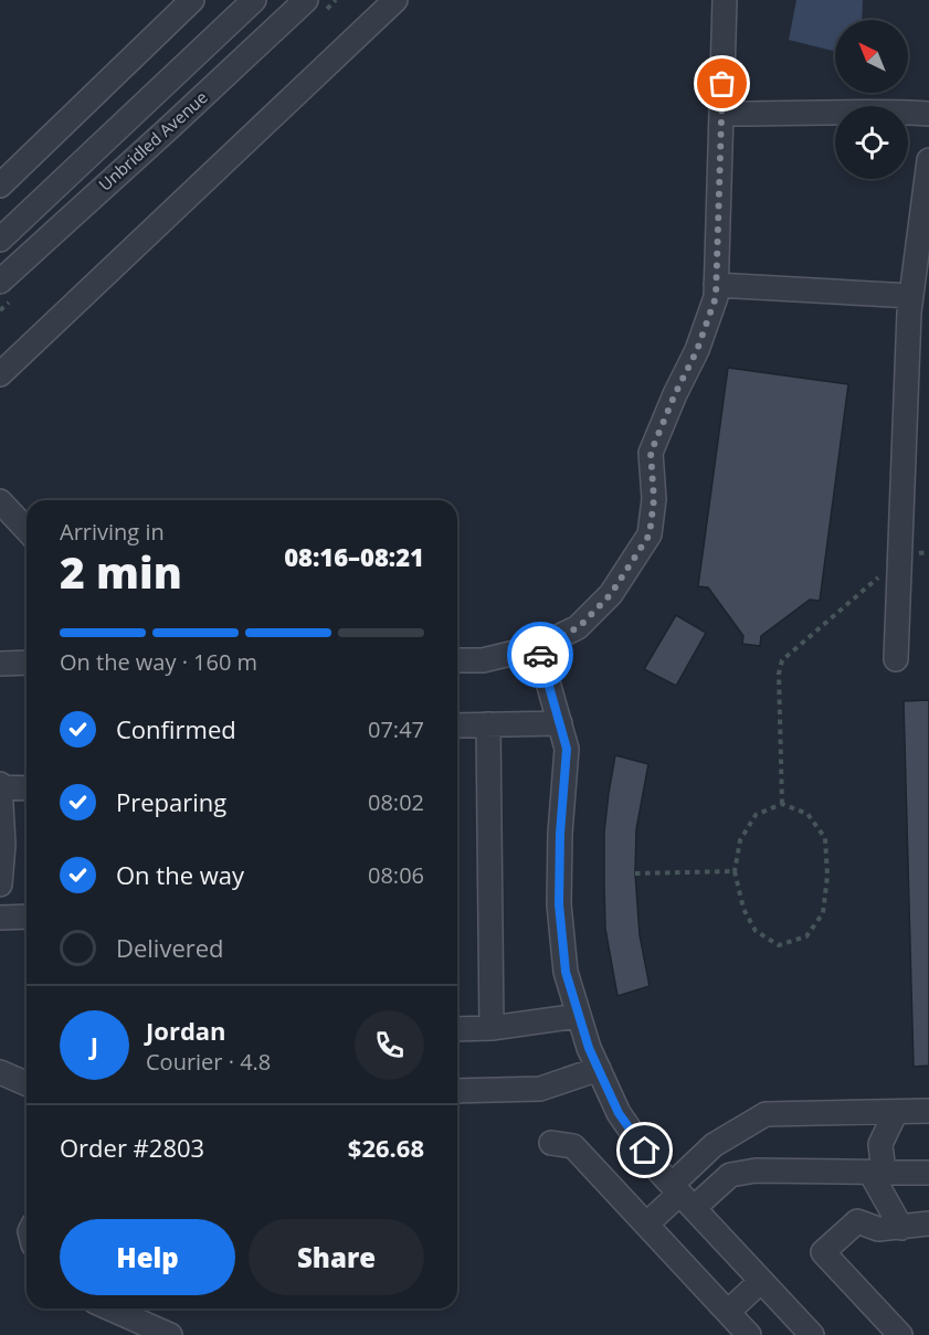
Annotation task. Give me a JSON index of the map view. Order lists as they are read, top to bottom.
{
  "streets": {
    "street": ["Unbridled Avenue"]
  },
  "north": "top left",
  "page": {
    "heading": ["2 min", "Arriving in", "08:16–08:21"],
    "panel": [
      "Jordan",
      "Courier · 4.8",
      "Order #2803",
      "$26.68"
    ],
    "bar": "On the way · 160 m",
    "list": [
      ["Confirmed", "07:47"],
      ["Preparing", "08:02"],
      ["On the way", "08:06"],
      "Delivered"
    ],
    "round": "J",
    "buttons": ["Help", "Share"]
  }
}
